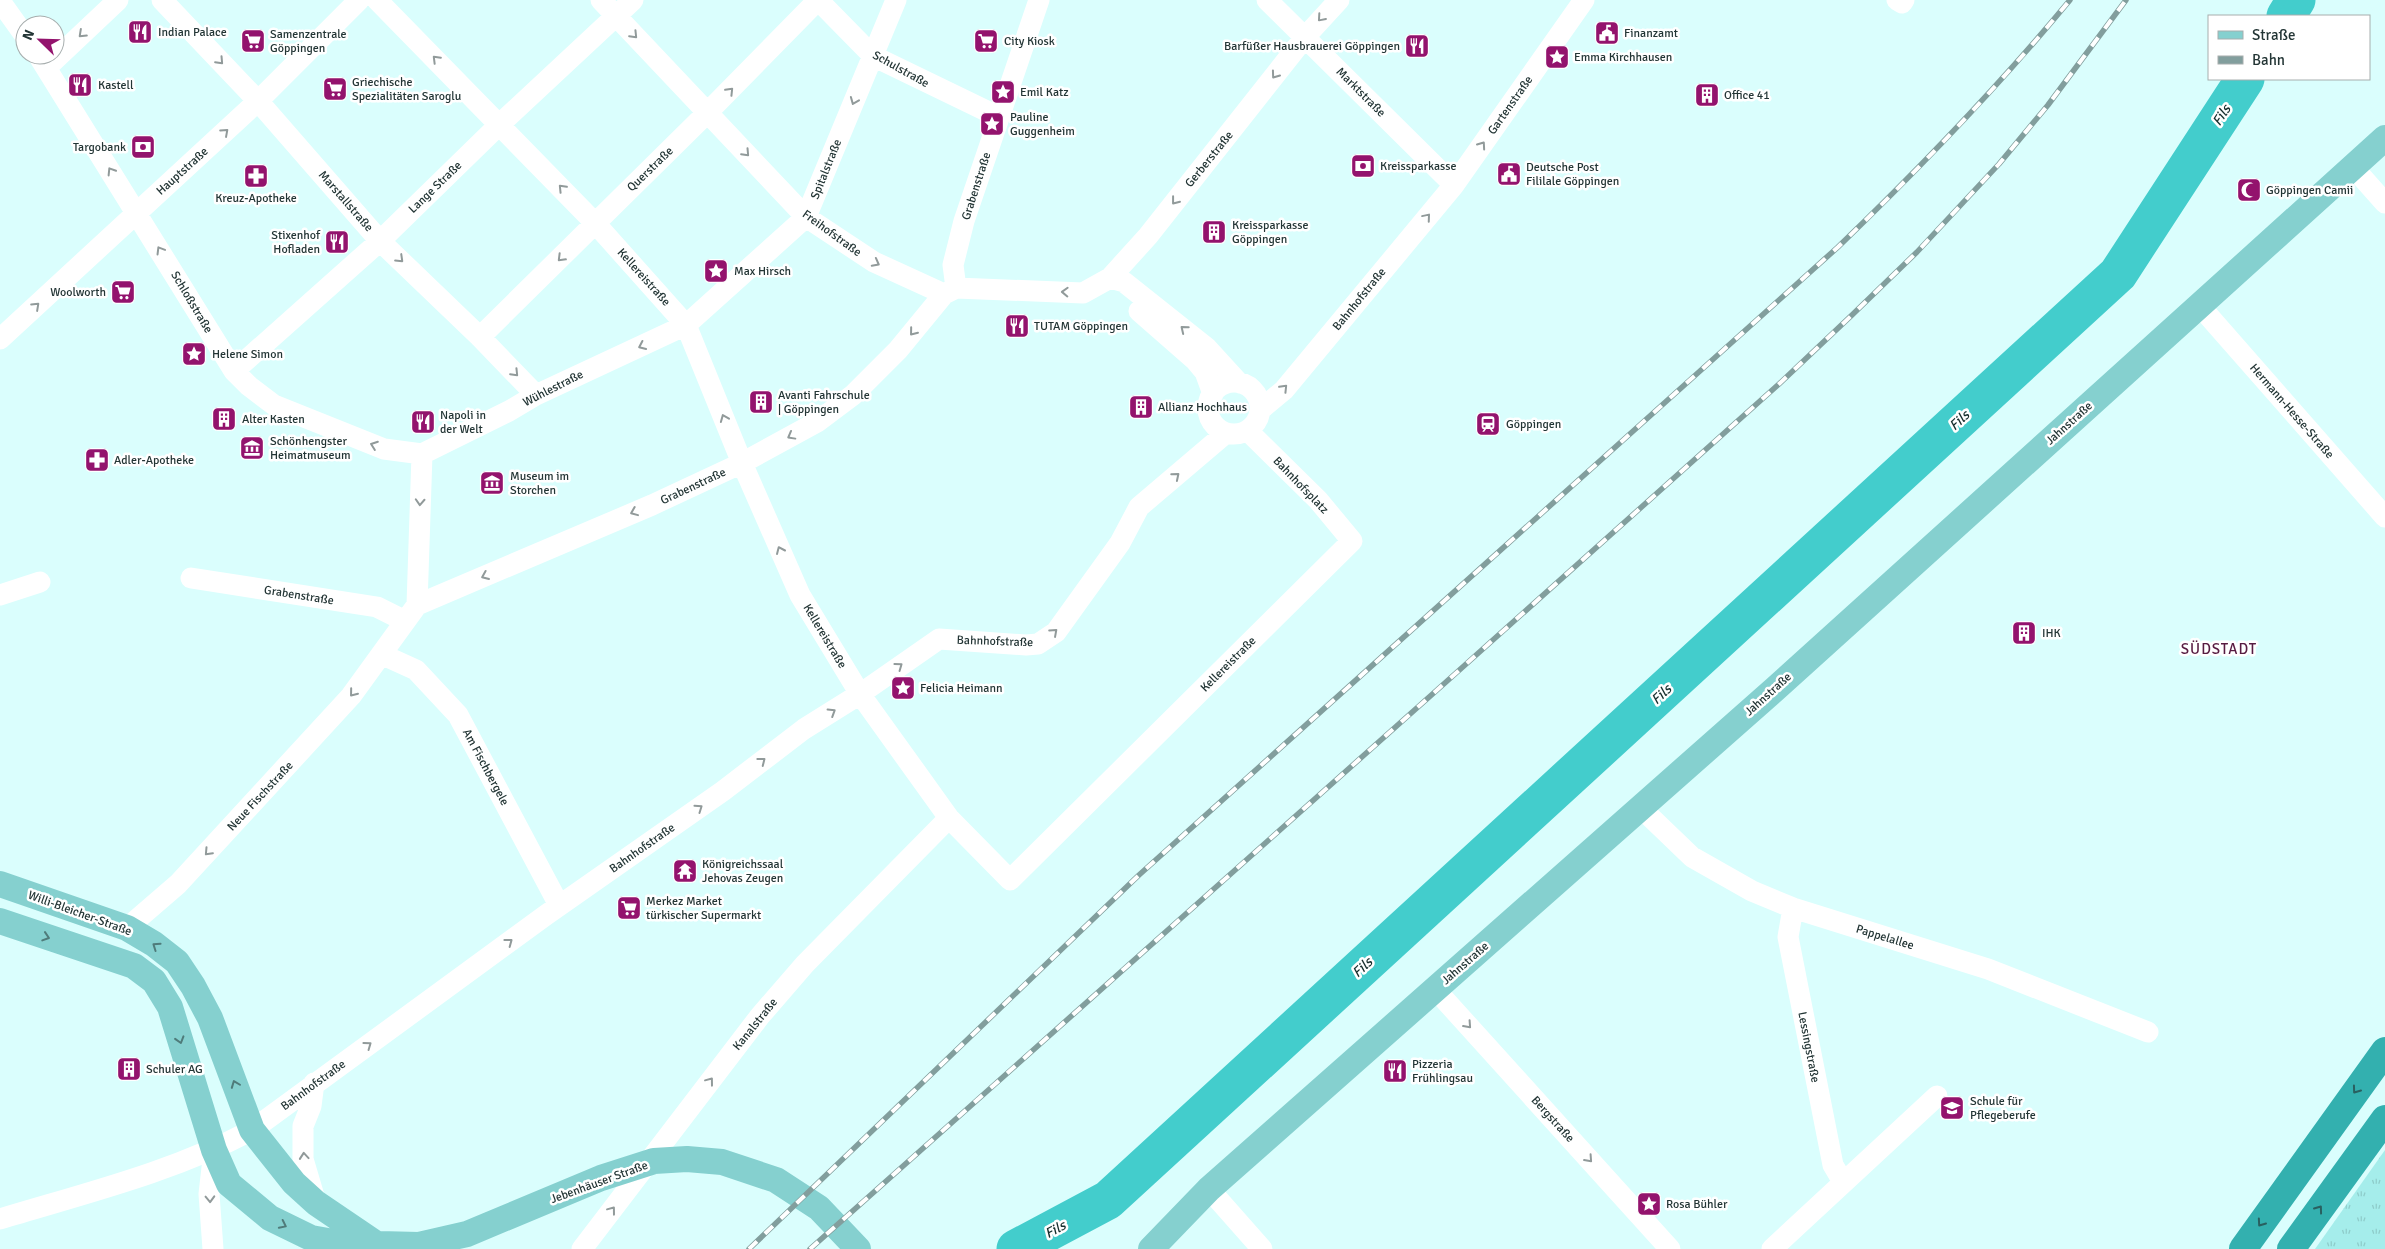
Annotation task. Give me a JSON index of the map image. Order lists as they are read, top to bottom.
{
  "streets": {
    "main road": ["Jahnstraße", "Willi-Bleicher-Straße", "Jebenhäuser Straße"],
    "street": [
      "Schulstraße",
      "Marktstraße",
      "Gartenstraße",
      "Gerberstraße",
      "Querstraße",
      "Spitalstraße",
      "Hauptstraße",
      "Grabenstraße",
      "Lange Straße",
      "Marstallstraße",
      "Freihofstraße",
      "Kellereistraße",
      "Bahnhofstraße",
      "Schloßstraße",
      "Wühlestraße",
      "Hermann-Hesse-Straße",
      "Bahnhofsplatz",
      "Am Fischbergele",
      "Neue Fischstraße",
      "Pappelallee",
      "Kanalstraße",
      "Lessingstraße",
      "Bergstraße"
    ]
  },
  "crossings": [
    ["Schulstraße", "Querstraße"],
    ["Schulstraße", "Spitalstraße"],
    ["Schulstraße", "Grabenstraße"],
    ["Marktstraße", "Gartenstraße"],
    ["Marktstraße", "Gerberstraße"],
    ["Marktstraße", "Bahnhofstraße"],
    ["Gartenstraße", "Bahnhofstraße"],
    ["Gerberstraße", "Freihofstraße"],
    ["Querstraße", "Marstallstraße"],
    ["Querstraße", "Freihofstraße"],
    ["Querstraße", "Kellereistraße"],
    ["Spitalstraße", "Freihofstraße"],
    ["Spitalstraße", "Kellereistraße"],
    ["Spitalstraße", "Wühlestraße"],
    ["Hauptstraße", "Marstallstraße"],
    ["Hauptstraße", "Schloßstraße"],
    ["Grabenstraße", "Freihofstraße"],
    ["Grabenstraße", "Kellereistraße"],
    ["Lange Straße", "Marstallstraße"],
    ["Lange Straße", "Freihofstraße"],
    ["Lange Straße", "Kellereistraße"],
    ["Lange Straße", "Schloßstraße"],
    ["Marstallstraße", "Wühlestraße"],
    ["Kellereistraße", "Bahnhofstraße"],
    ["Kellereistraße", "Wühlestraße"],
    ["Kellereistraße", "Bahnhofsplatz"],
    ["Kellereistraße", "Kanalstraße"],
    ["Bahnhofstraße", "Bahnhofsplatz"],
    ["Bahnhofstraße", "Am Fischbergele"],
    ["Bahnhofstraße", "Willi-Bleicher-Straße"],
    ["Bahnhofstraße", "Jebenhäuser Straße"],
    ["Schloßstraße", "Wühlestraße"],
    ["Hermann-Hesse-Straße", "Jahnstraße"],
    ["Jahnstraße", "Pappelallee"],
    ["Jahnstraße", "Bergstraße"],
    ["Am Fischbergele", "Neue Fischstraße"],
    ["Neue Fischstraße", "Willi-Bleicher-Straße"],
    ["Pappelallee", "Lessingstraße"]
  ],
  "one_way": [
    "Gartenstraße",
    "Gerberstraße",
    "Spitalstraße",
    "Hauptstraße",
    "Grabenstraße",
    "Marstallstraße",
    "Kellereistraße",
    "Bahnhofstraße",
    "Schloßstraße",
    "Wühlestraße",
    "Neue Fischstraße",
    "Kanalstraße",
    "Bergstraße"
  ],
  "districts": ["SÜDSTADT"],
  "water": ["Fils"],
  "places": {
    "restaurant": [
      "Indian Palace",
      "Barfüßer Hausbrauerei Göppingen",
      "Kastell",
      "Stixenhof Hofladen",
      "TUTAM Göppingen",
      "Napoli in der Welt",
      "Pizzeria Frühlingsau"
    ],
    "public building": ["Finanzamt", "Deutsche Post Fililale Göppingen"],
    "supermarket": [
      "Samenzentrale Göppingen",
      "City Kiosk",
      "Griechische Spezialitäten Saroglu",
      "Woolworth",
      "Merkez Market türkischer Supermarkt"
    ],
    "place": [
      "Emma Kirchhausen",
      "Emil Katz",
      "Pauline Guggenheim",
      "Max Hirsch",
      "Helene Simon",
      "Felicia Heimann",
      "Rosa Bühler"
    ],
    "building": [
      "Office 41",
      "Kreissparkasse Göppingen",
      "Avanti Fahrschule | Göppingen",
      "Allianz Hochhaus",
      "Alter Kasten",
      "IHK",
      "Schuler AG"
    ],
    "bank": ["Targobank", "Kreissparkasse"],
    "pharmacy": ["Kreuz-Apotheke", "Adler-Apotheke"],
    "mosque": ["Göppingen Camii"],
    "station": ["Göppingen"],
    "museum": ["Schönhengster Heimatmuseum", "Museum im Storchen"],
    "temple": ["Königreichssaal Jehovas Zeugen"],
    "school or university": ["Schule für Pflegeberufe"]
  },
  "legend": ["Straße", "Bahn"],
  "north": "top left"
}
